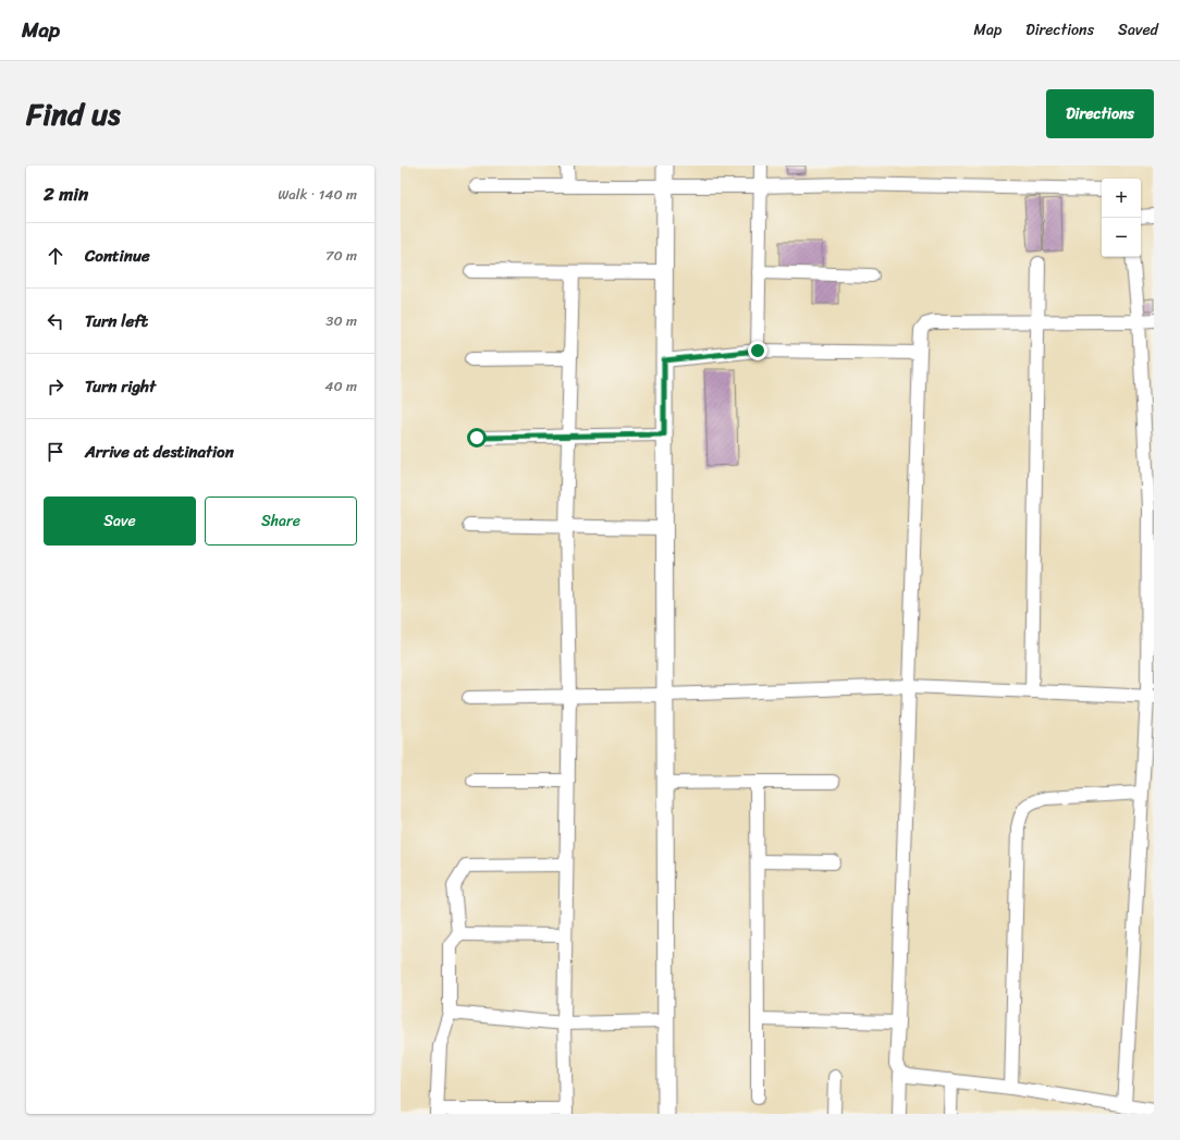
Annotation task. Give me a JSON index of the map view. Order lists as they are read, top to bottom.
{
  "page": {
    "header": "Map",
    "nav": ["Map", "Directions", "Saved"],
    "title": "Find us",
    "buttons": [
      "Directions",
      ["Save", "Share"]
    ],
    "heading": ["2 min", "Walk · 140 m"],
    "map_buttons": ["+", "−"],
    "list": [
      ["Continue", "70 m"],
      ["Turn left", "30 m"],
      ["Turn right", "40 m"],
      "Arrive at destination"
    ]
  }
}
